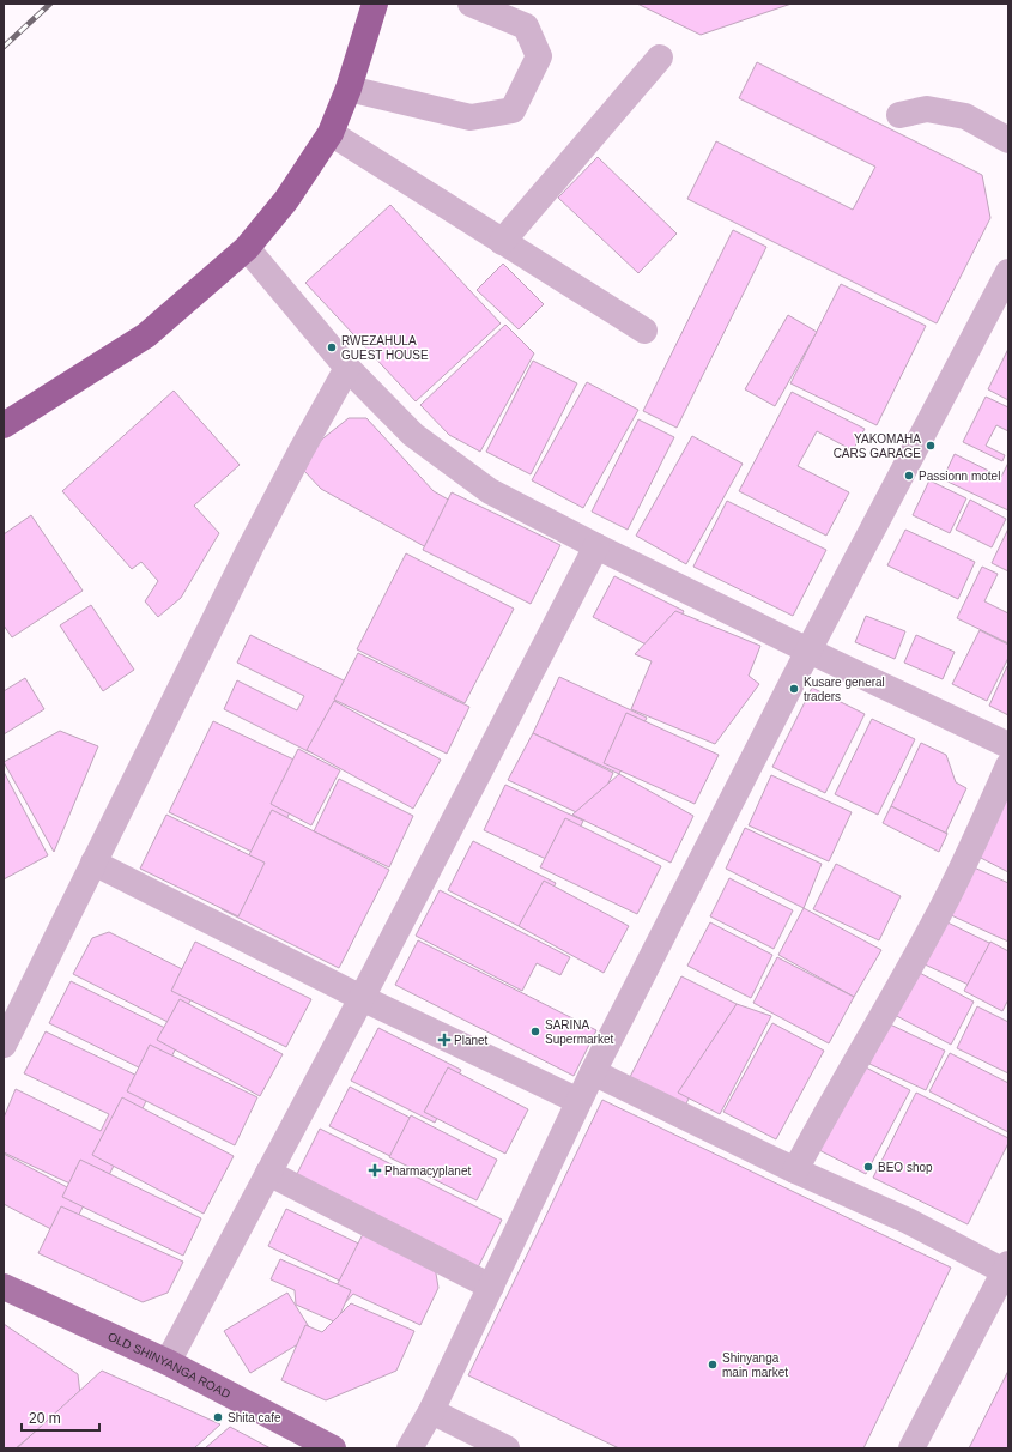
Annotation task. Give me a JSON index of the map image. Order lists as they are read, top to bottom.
{
  "streets": {
    "main road": ["OLD SHINYANGA ROAD"]
  },
  "places": {
    "other": [
      "RWEZAHULA GUEST HOUSE",
      "YAKOMAHA CARS GARAGE",
      "Passionn motel",
      "Kusare general traders",
      "SARINA Supermarket",
      "BEO shop",
      "Shinyanga main market",
      "Shita cafe"
    ],
    "health": ["Planet", "Pharmacyplanet"]
  },
  "scale_bar": "20 m"
}
